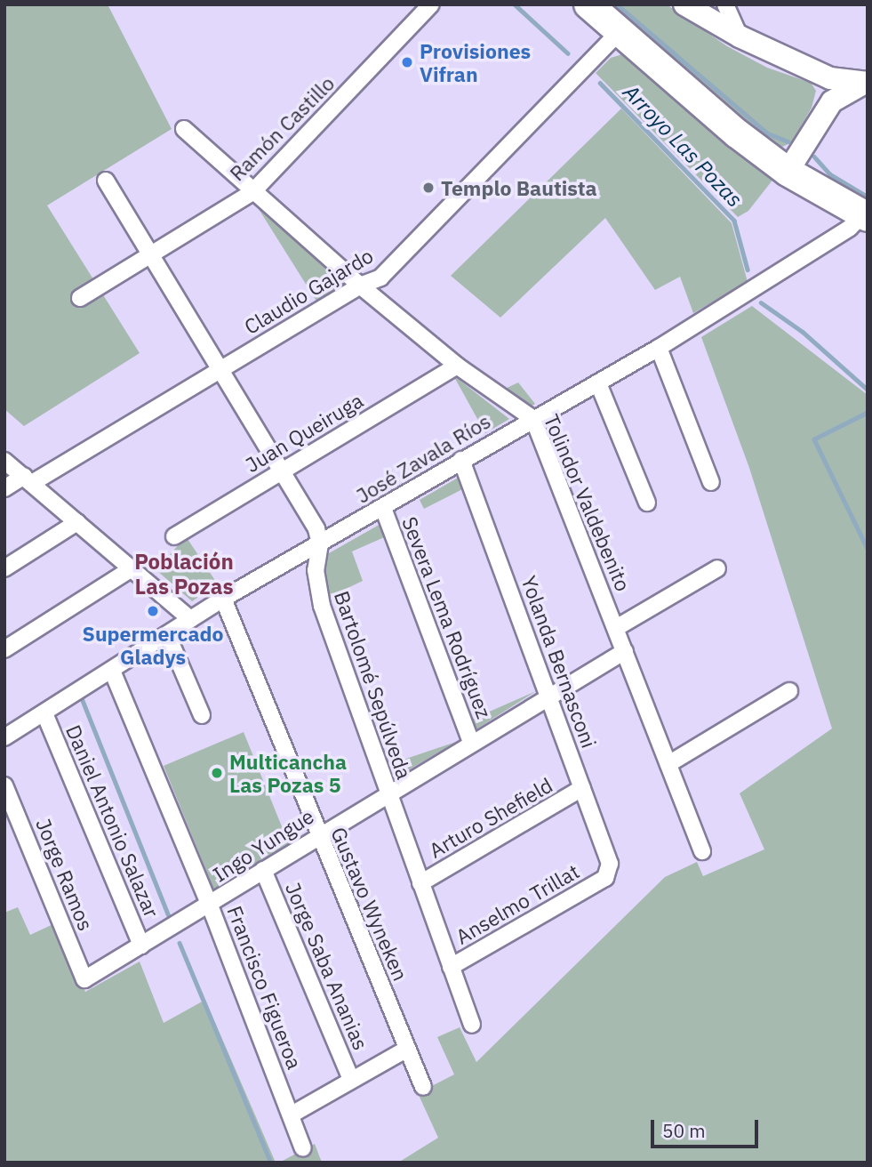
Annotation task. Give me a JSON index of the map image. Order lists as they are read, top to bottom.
{
  "streets": {
    "street": [
      "Ramón Castillo",
      "Claudio Gajardo",
      "Juan Queiruga",
      "José Zavala Ríos",
      "Tolindor Valdebenito",
      "Severa Lema Rodríguez",
      "Yolanda Bernasconi",
      "Bartolomé Sepúlveda",
      "Arturo Shefield",
      "Daniel Antonio Salazar",
      "Ingo Yungue",
      "Jorge Ramos",
      "Gustavo Wyneken",
      "Anselmo Trillat",
      "Jorge Saba Ananias",
      "Francisco Figueroa"
    ]
  },
  "crossings": [
    ["Ramón Castillo", "Tolindor Valdebenito"],
    ["Ramón Castillo", "Bartolomé Sepúlveda"],
    ["Claudio Gajardo", "Tolindor Valdebenito"],
    ["Claudio Gajardo", "Bartolomé Sepúlveda"],
    ["Juan Queiruga", "Tolindor Valdebenito"],
    ["Juan Queiruga", "Bartolomé Sepúlveda"],
    ["José Zavala Ríos", "Tolindor Valdebenito"],
    ["José Zavala Ríos", "Severa Lema Rodríguez"],
    ["José Zavala Ríos", "Yolanda Bernasconi"],
    ["José Zavala Ríos", "Bartolomé Sepúlveda"],
    ["José Zavala Ríos", "Daniel Antonio Salazar"],
    ["José Zavala Ríos", "Gustavo Wyneken"],
    ["José Zavala Ríos", "Francisco Figueroa"],
    ["Tolindor Valdebenito", "Ingo Yungue"],
    ["Severa Lema Rodríguez", "Ingo Yungue"],
    ["Yolanda Bernasconi", "Arturo Shefield"],
    ["Yolanda Bernasconi", "Ingo Yungue"],
    ["Yolanda Bernasconi", "Anselmo Trillat"],
    ["Bartolomé Sepúlveda", "Arturo Shefield"],
    ["Bartolomé Sepúlveda", "Ingo Yungue"],
    ["Bartolomé Sepúlveda", "Anselmo Trillat"],
    ["Daniel Antonio Salazar", "Ingo Yungue"],
    ["Ingo Yungue", "Jorge Ramos"],
    ["Ingo Yungue", "Gustavo Wyneken"],
    ["Ingo Yungue", "Jorge Saba Ananias"],
    ["Ingo Yungue", "Francisco Figueroa"]
  ],
  "districts": ["Población Las Pozas"],
  "water": ["Arroyo Las Pozas"],
  "places": [
    "Provisiones Vifran",
    "Templo Bautista",
    "Supermercado Gladys",
    "Multicancha Las Pozas 5"
  ],
  "scale_bar": "50 m"
}
